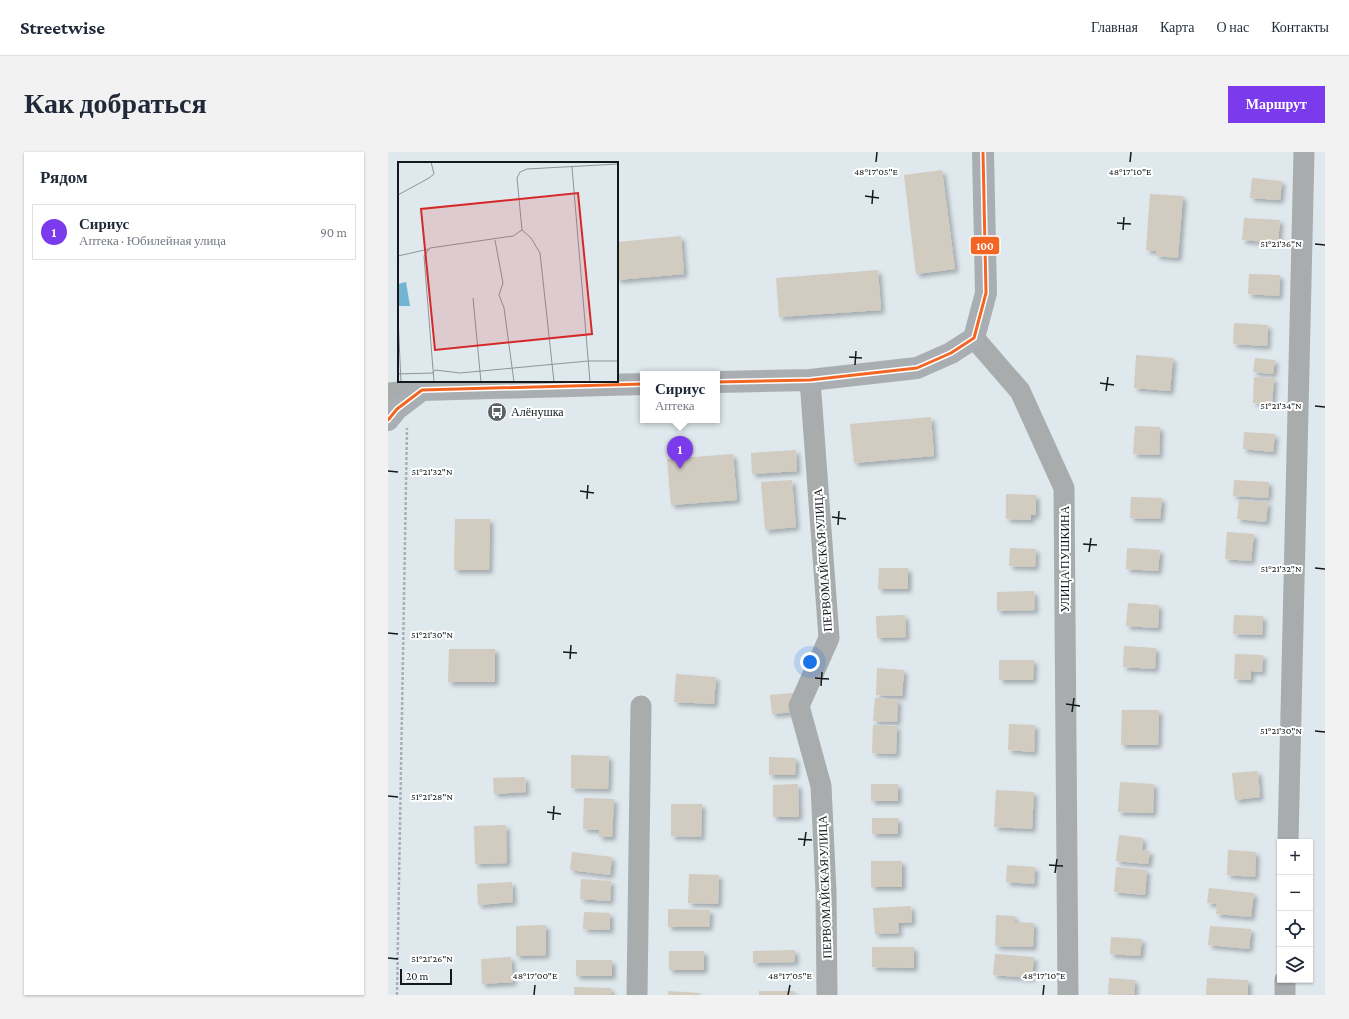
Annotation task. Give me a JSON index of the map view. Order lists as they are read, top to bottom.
{
  "streets": {
    "street": ["УЛИЦА ПУШКИНА", "ПЕРВОМАЙСКАЯ УЛИЦА"]
  },
  "places": {
    "bus stop": ["Алёнушка"]
  },
  "lines": ["transit line 100"],
  "scale_bar": "20 m",
  "page": {
    "header": "Streetwise",
    "nav": [
      "Главная",
      "Карта",
      "О нас",
      "Контакты"
    ],
    "buttons": "Маршрут",
    "title": "Как добраться",
    "heading": "Рядом",
    "list": [
      {
        "mark": "1",
        "name": "Сириус",
        "note": "Аптека · Юбилейная улица",
        "value": "90 m"
      }
    ],
    "popup": ["Сириус", "Аптека"],
    "pins": "1",
    "map_buttons": ["+", "−"],
    "scale": "20 m"
  },
  "coordinates": [
    "48°17'05\"E",
    "48°17'10\"E",
    "51°21'36\"N",
    "51°21'34\"N",
    "51°21'32\"N",
    "51°21'30\"N",
    "51°21'28\"N",
    "51°21'26\"N",
    "48°17'00\"E"
  ]
}
